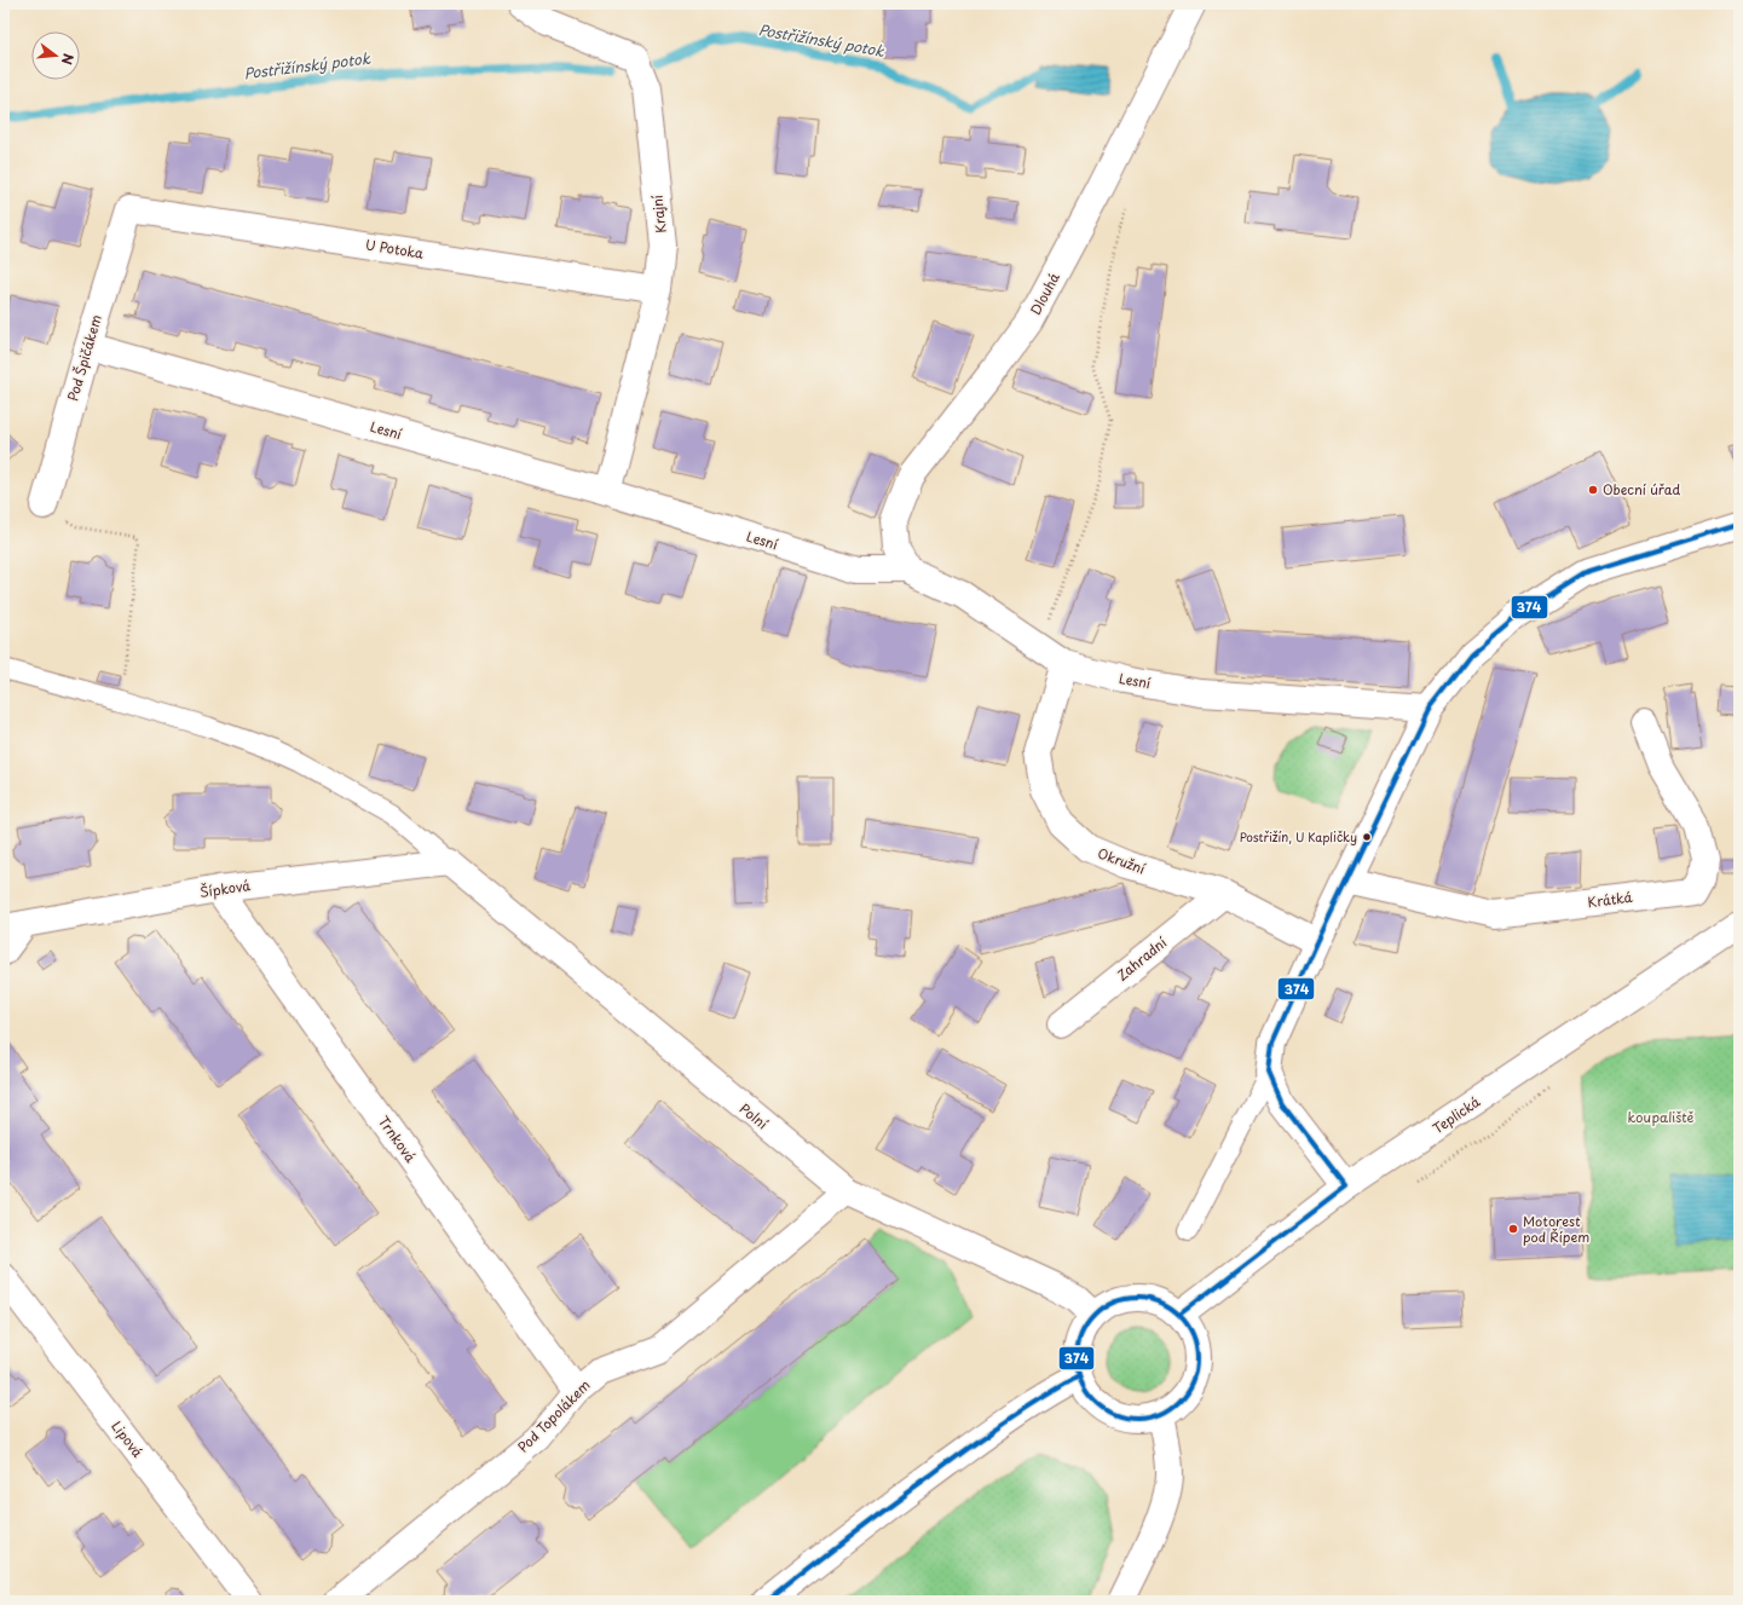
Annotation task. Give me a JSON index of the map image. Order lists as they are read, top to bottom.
{
  "streets": {
    "street": [
      "Krajní",
      "U Potoka",
      "Dlouhá",
      "Pod Špičákem",
      "Lesní",
      "Okružní",
      "Šípková",
      "Krátká",
      "Zahradní",
      "Teplická",
      "Polní",
      "Trnková",
      "Pod Topolákem",
      "Lipová"
    ]
  },
  "crossings": [
    ["Krajní", "U Potoka"],
    ["Krajní", "Lesní"],
    ["U Potoka", "Pod Špičákem"],
    ["Dlouhá", "Lesní"],
    ["Pod Špičákem", "Lesní"],
    ["Lesní", "Okružní"],
    ["Okružní", "Zahradní"],
    ["Šípková", "Polní"],
    ["Šípková", "Trnková"],
    ["Teplická", "Polní"],
    ["Polní", "Pod Topolákem"],
    ["Trnková", "Pod Topolákem"]
  ],
  "water": ["Postřižínský potok"],
  "parks": ["koupaliště"],
  "places": ["Obecní úřad", "Postřižín, U Kapličky", "Motorest pod Řípem"],
  "lines": ["transit line 374"],
  "north": "right"
}
